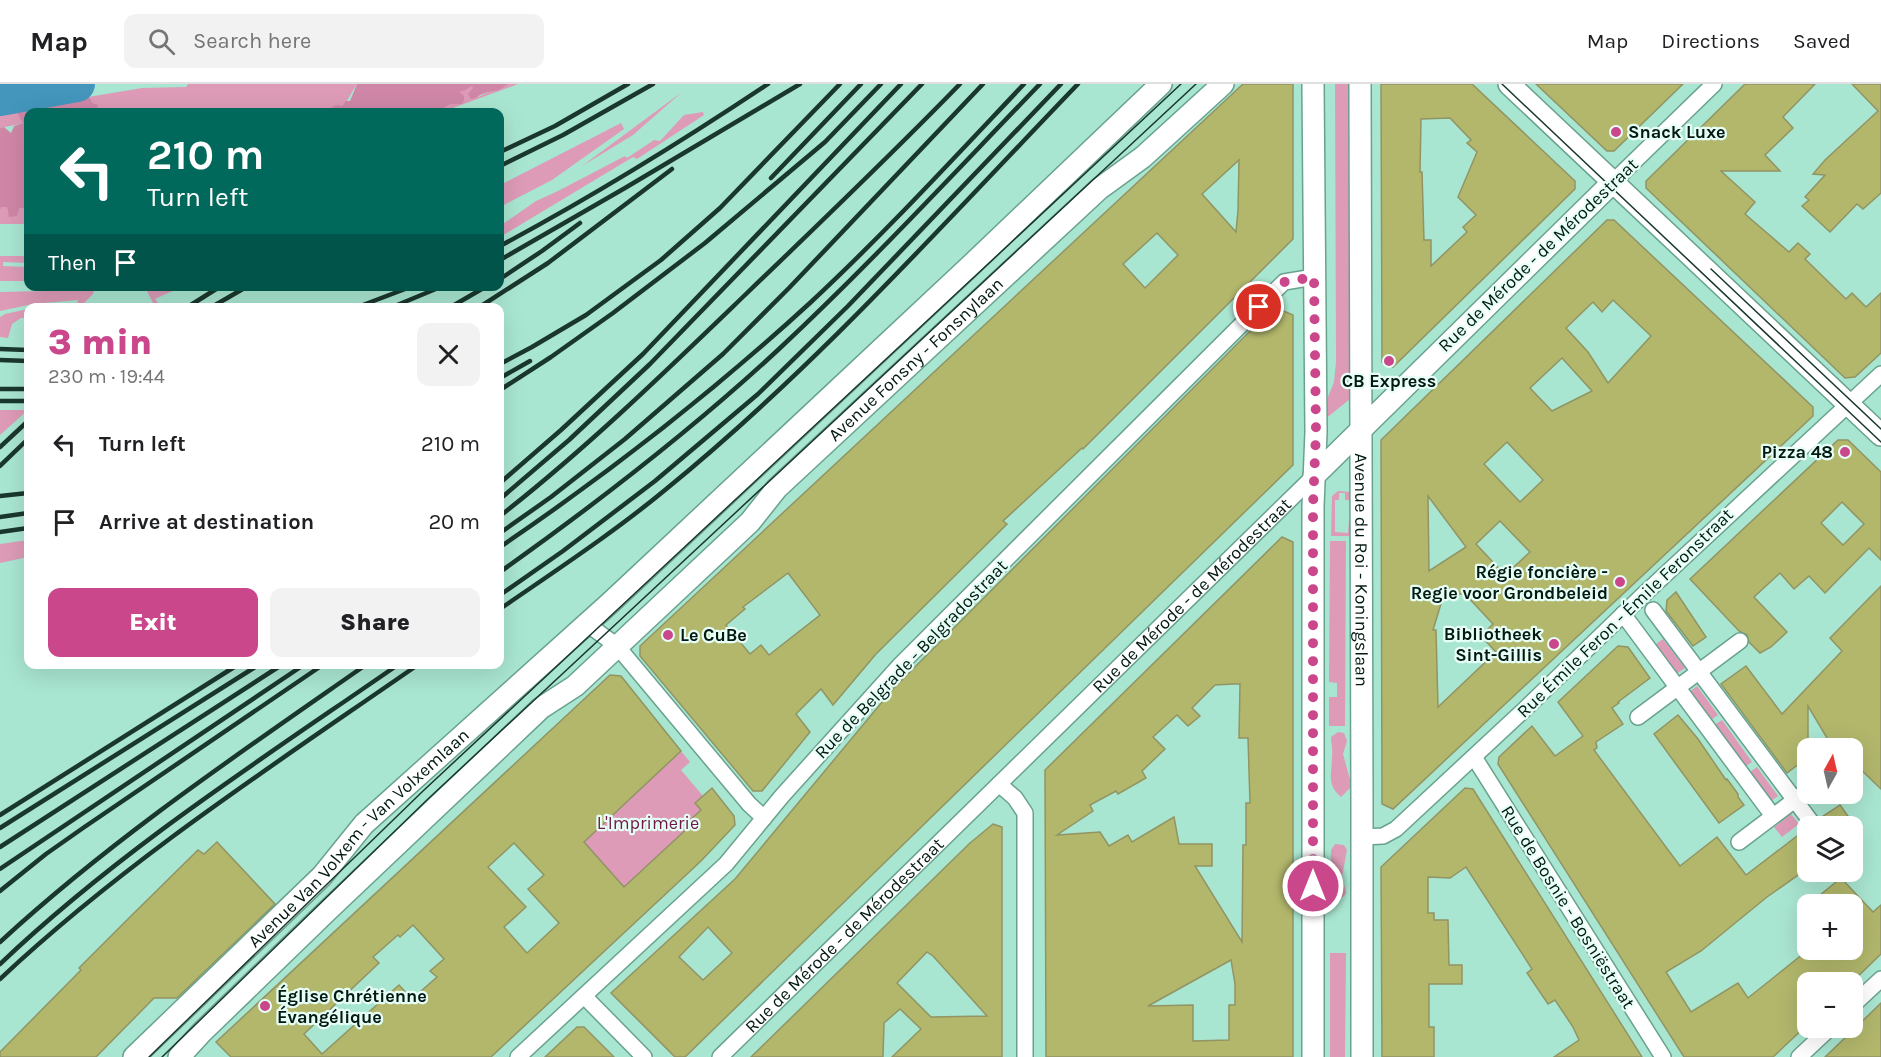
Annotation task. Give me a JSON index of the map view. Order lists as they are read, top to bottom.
{
  "streets": {
    "main road": [
      "Rue de Mérode - de Mérodestraat",
      "Avenue Fonsny - Fonsnylaan",
      "Avenue du Roi - Koningslaan",
      "Avenue Van Volxem - Van Volxemlaan"
    ],
    "street": ["Rue Émile Feron - Émile Feronstraat", "Rue de Belgrade - Belgradostraat", "Rue de Bosnie - Bosniëstraat"]
  },
  "crossings": [
    ["Rue de Mérode - de Mérodestraat", "Avenue du Roi - Koningslaan"],
    ["Avenue Fonsny - Fonsnylaan", "Avenue Van Volxem - Van Volxemlaan"],
    ["Avenue du Roi - Koningslaan", "Rue Émile Feron - Émile Feronstraat"],
    ["Rue Émile Feron - Émile Feronstraat", "Rue de Bosnie - Bosniëstraat"]
  ],
  "parks": ["L'Imprimerie"],
  "places": [
    "Snack Luxe",
    "CB Express",
    "Pizza 48",
    "Régie foncière - Regie voor Grondbeleid",
    "Le CuBe",
    "Bibliotheek Sint-Gillis",
    "Église Chrétienne Évangélique"
  ],
  "north": "top",
  "page": {
    "header": "Map",
    "search": "Search here",
    "nav": ["Map", "Directions", "Saved"],
    "turn": ["210 m", "Turn left"],
    "then": "Then",
    "heading": ["3 min", "230 m · 19:44"],
    "list": [
      {
        "name": "Turn left",
        "value": "210 m"
      },
      {
        "name": "Arrive at destination",
        "value": "20 m"
      }
    ],
    "buttons": ["Exit", "Share"],
    "map_buttons": ["+", "−"]
  }
}
